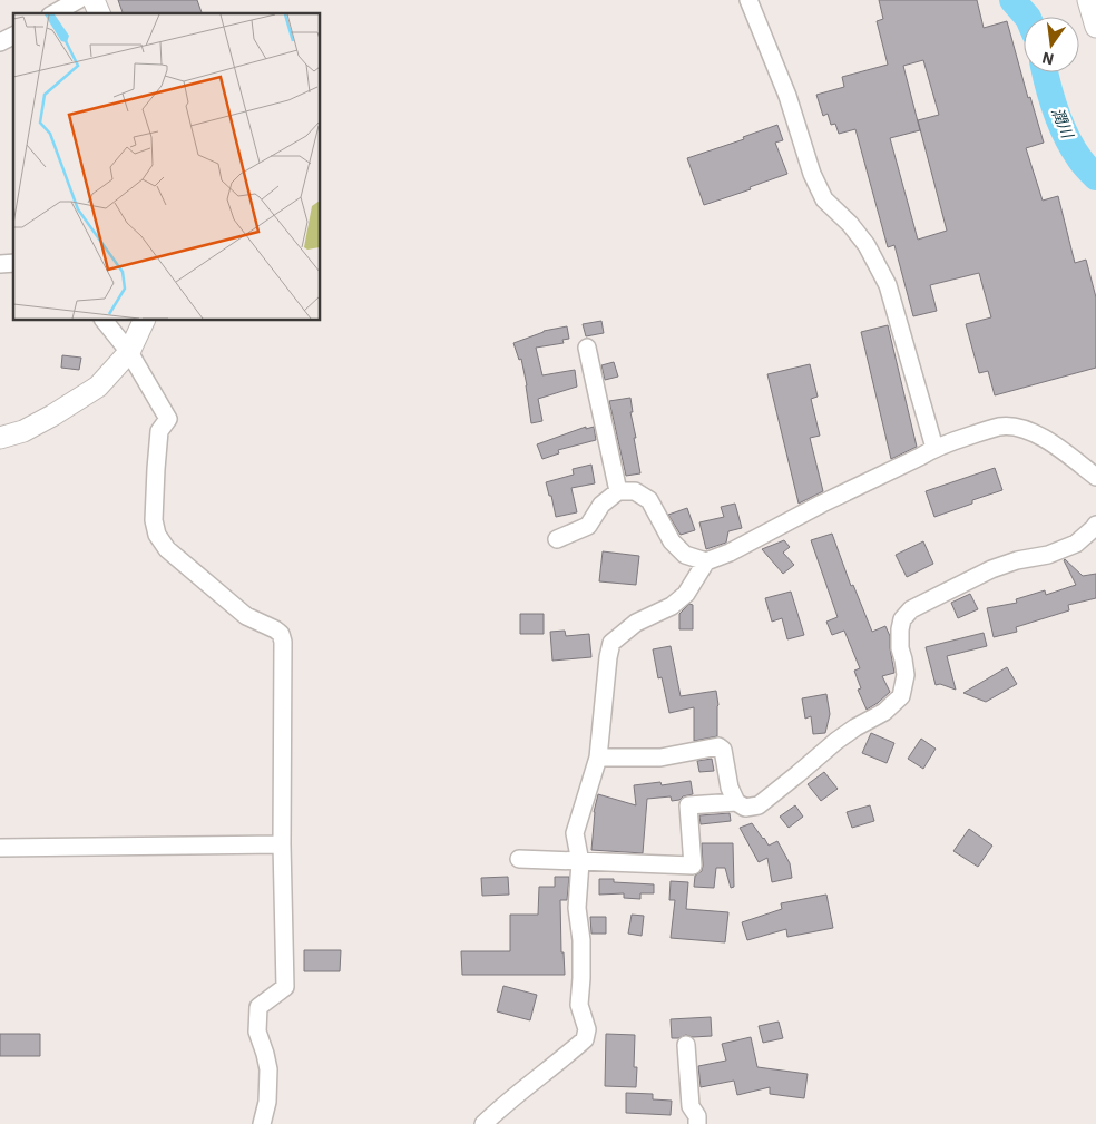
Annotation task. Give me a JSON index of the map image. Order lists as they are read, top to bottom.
{
  "water": ["潤川"],
  "north": "bottom"
}
